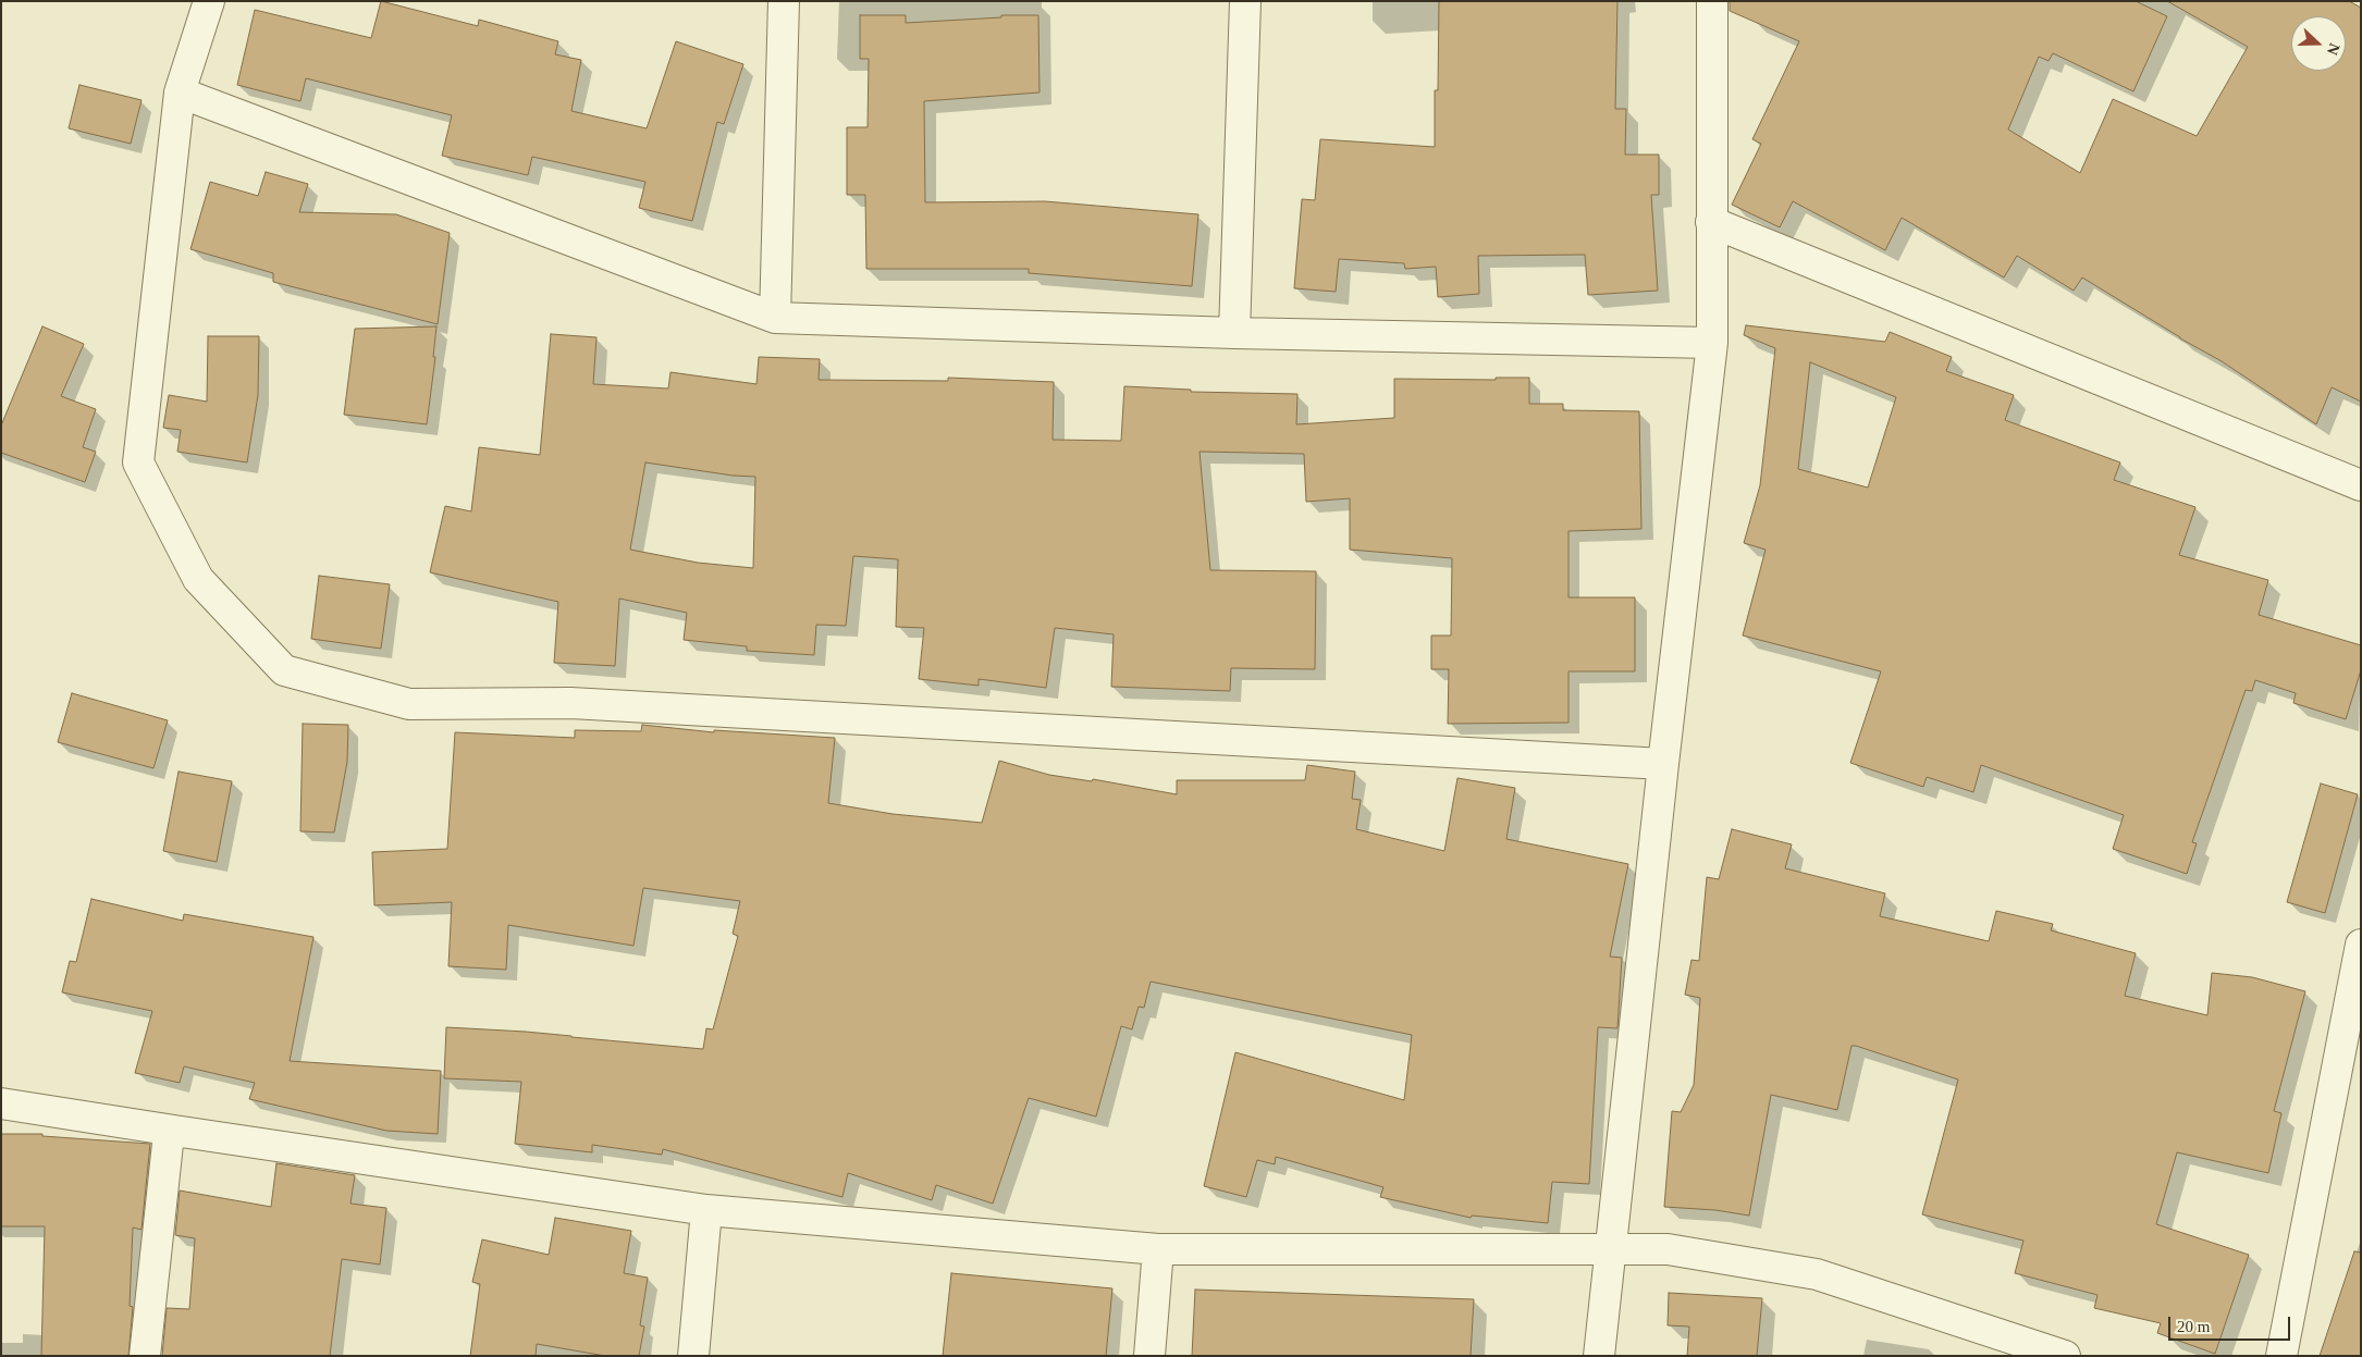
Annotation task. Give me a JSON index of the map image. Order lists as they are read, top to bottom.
{
  "scale_bar": "20 m",
  "north": "right"
}
